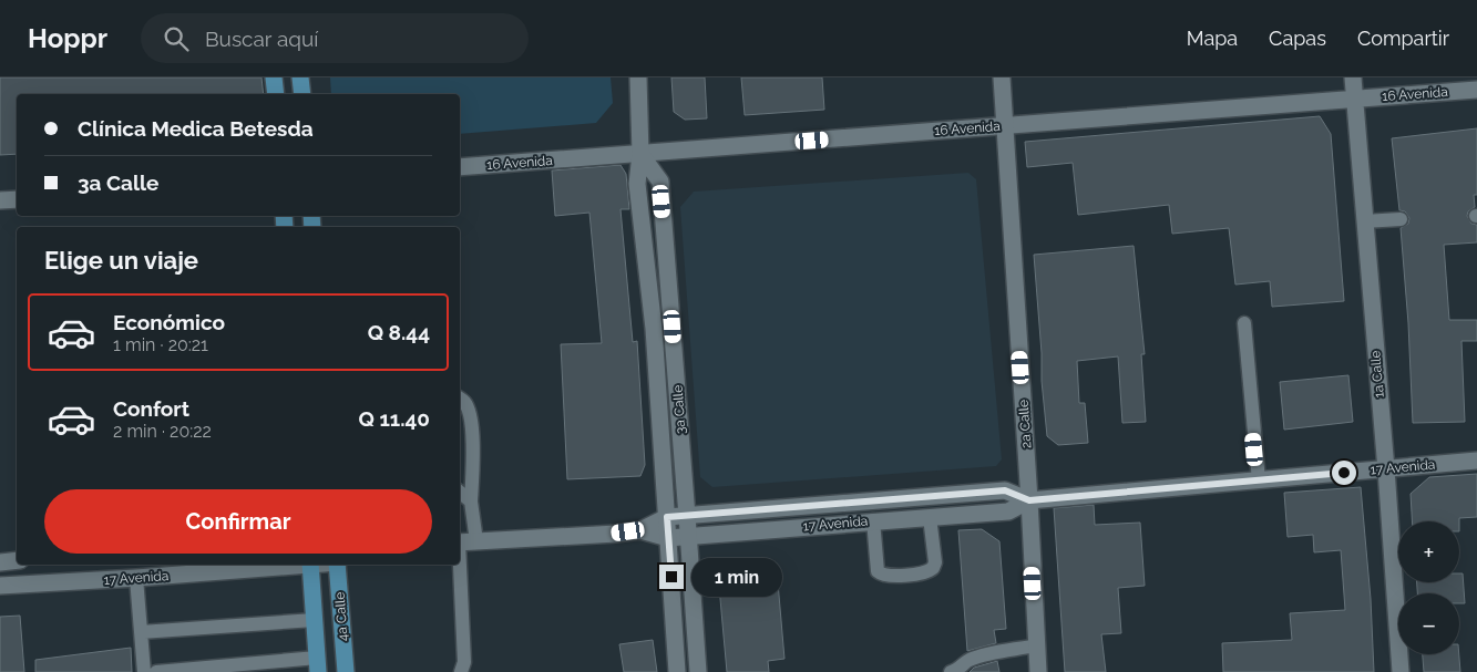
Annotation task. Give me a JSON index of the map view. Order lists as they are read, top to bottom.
{
  "streets": {
    "main road": ["4a Calle"],
    "street": [
      "16 Avenida",
      "1a Calle",
      "3a Calle",
      "2a Calle",
      "17 Avenida"
    ]
  },
  "crossings": [
    ["16 Avenida", "1a Calle"],
    ["16 Avenida", "3a Calle"],
    ["16 Avenida", "2a Calle"],
    ["1a Calle", "17 Avenida"],
    ["3a Calle", "17 Avenida"],
    ["2a Calle", "17 Avenida"]
  ],
  "page": {
    "header": "Hoppr",
    "search": "Buscar aquí",
    "nav": ["Mapa", "Capas", "Compartir"],
    "banner": ["Clínica Medica Betesda", "3a Calle"],
    "heading": "Elige un viaje",
    "list": [
      {
        "name": "Económico",
        "note": "1 min · 20:21",
        "value": "Q 8.44"
      },
      {
        "name": "Confort",
        "note": "2 min · 20:22",
        "value": "Q 11.40"
      }
    ],
    "buttons": "Confirmar",
    "map_buttons": ["+", "−"],
    "bubble": "1 min"
  }
}
